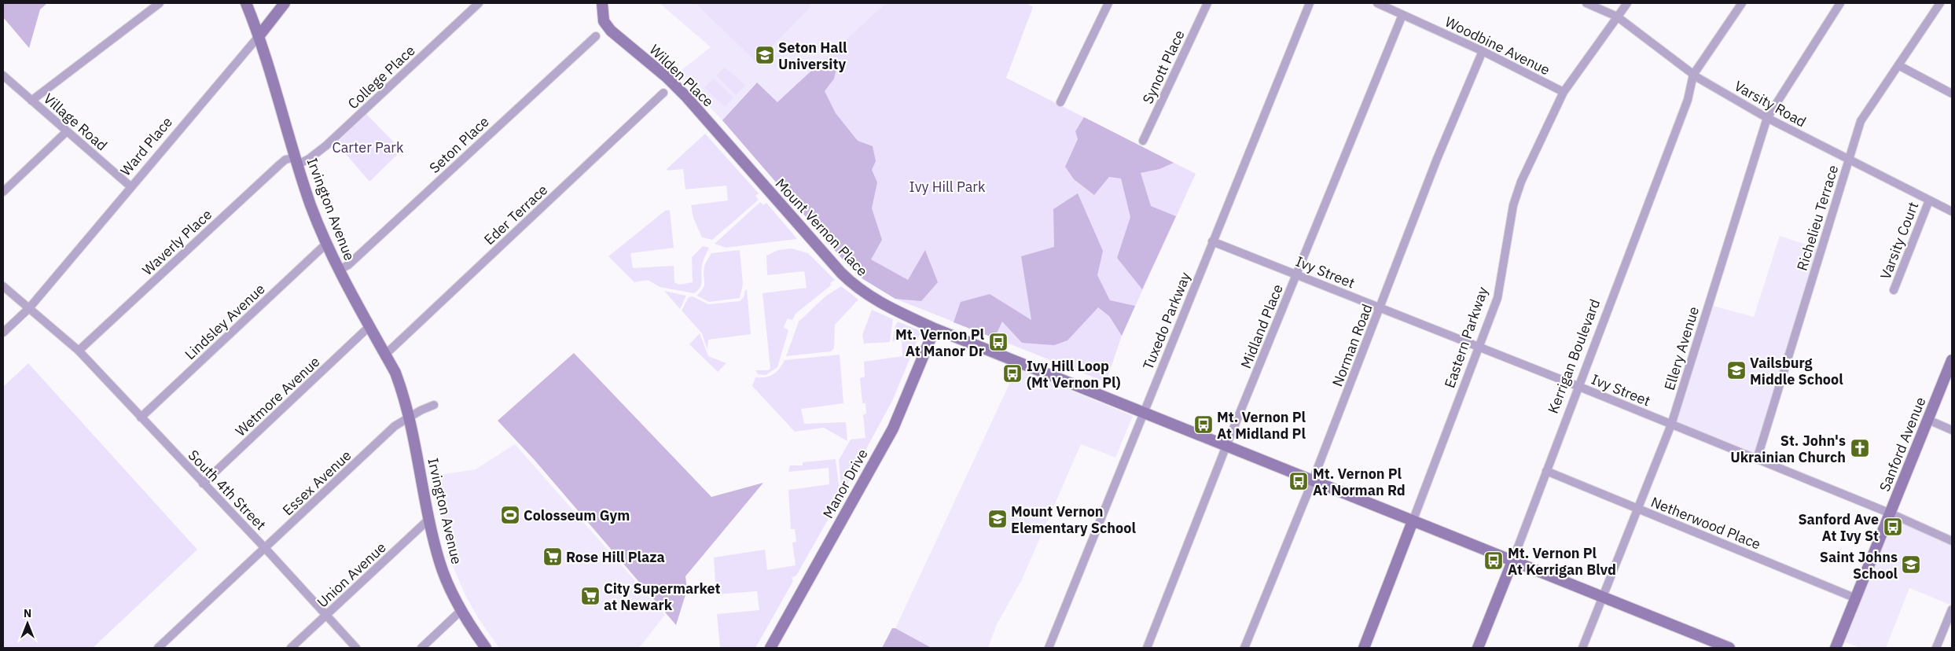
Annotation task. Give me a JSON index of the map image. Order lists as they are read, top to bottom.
{
  "streets": {
    "street": [
      "Woodbine Avenue",
      "Synott Place",
      "Wilden Place",
      "College Place",
      "Varsity Road",
      "Village Road",
      "Seton Place",
      "Ward Place",
      "Irvington Avenue",
      "Eder Terrace",
      "Richelieu Terrace",
      "Mount Vernon Place",
      "Varsity Court",
      "Waverly Place",
      "Ivy Street",
      "Tuxedo Parkway",
      "Lindsley Avenue",
      "Midland Place",
      "Eastern Parkway",
      "Norman Road",
      "Ellery Avenue",
      "Kerrigan Boulevard",
      "Wetmore Avenue",
      "Sanford Avenue",
      "Essex Avenue",
      "Manor Drive",
      "South 4th Street",
      "Netherwood Place",
      "Union Avenue"
    ]
  },
  "crossings": [
    ["Woodbine Avenue", "Midland Place"],
    ["Woodbine Avenue", "Eastern Parkway"],
    ["Woodbine Avenue", "Norman Road"],
    ["Wilden Place", "Mount Vernon Place"],
    ["College Place", "Irvington Avenue"],
    ["College Place", "Waverly Place"],
    ["Varsity Road", "Richelieu Terrace"],
    ["Varsity Road", "Varsity Court"],
    ["Varsity Road", "Eastern Parkway"],
    ["Varsity Road", "Ellery Avenue"],
    ["Varsity Road", "Kerrigan Boulevard"],
    ["Village Road", "Ward Place"],
    ["Seton Place", "Irvington Avenue"],
    ["Ward Place", "Irvington Avenue"],
    ["Ward Place", "South 4th Street"],
    ["Irvington Avenue", "Eder Terrace"],
    ["Irvington Avenue", "Waverly Place"],
    ["Irvington Avenue", "Lindsley Avenue"],
    ["Irvington Avenue", "Wetmore Avenue"],
    ["Irvington Avenue", "Essex Avenue"],
    ["Irvington Avenue", "Union Avenue"],
    ["Richelieu Terrace", "Ivy Street"],
    ["Mount Vernon Place", "Tuxedo Parkway"],
    ["Mount Vernon Place", "Midland Place"],
    ["Mount Vernon Place", "Eastern Parkway"],
    ["Mount Vernon Place", "Norman Road"],
    ["Mount Vernon Place", "Ellery Avenue"],
    ["Mount Vernon Place", "Kerrigan Boulevard"],
    ["Mount Vernon Place", "Manor Drive"],
    ["Waverly Place", "South 4th Street"],
    ["Ivy Street", "Tuxedo Parkway"],
    ["Ivy Street", "Midland Place"],
    ["Ivy Street", "Eastern Parkway"],
    ["Ivy Street", "Norman Road"],
    ["Ivy Street", "Ellery Avenue"],
    ["Ivy Street", "Kerrigan Boulevard"],
    ["Ivy Street", "Sanford Avenue"],
    ["Lindsley Avenue", "South 4th Street"],
    ["Ellery Avenue", "Netherwood Place"],
    ["Kerrigan Boulevard", "Netherwood Place"],
    ["Wetmore Avenue", "South 4th Street"],
    ["Sanford Avenue", "Netherwood Place"],
    ["Essex Avenue", "South 4th Street"],
    ["South 4th Street", "Union Avenue"]
  ],
  "parks": ["Carter Park", "Ivy Hill Park"],
  "places": {
    "school or university": [
      "Seton Hall University",
      "Vailsburg Middle School",
      "Mount Vernon Elementary School",
      "Saint Johns School"
    ],
    "bus stop": [
      "Mt. Vernon Pl At Manor Dr",
      "Ivy Hill Loop (Mt Vernon Pl)",
      "Mt. Vernon Pl At Midland Pl",
      "Mt. Vernon Pl At Norman Rd",
      "Sanford Ave At Ivy St",
      "Mt. Vernon Pl At Kerrigan Blvd"
    ],
    "church": ["St. John's Ukrainian Church"],
    "sports": ["Colosseum Gym"],
    "supermarket": ["Rose Hill Plaza", "City Supermarket at Newark"]
  },
  "north": "top"
}
